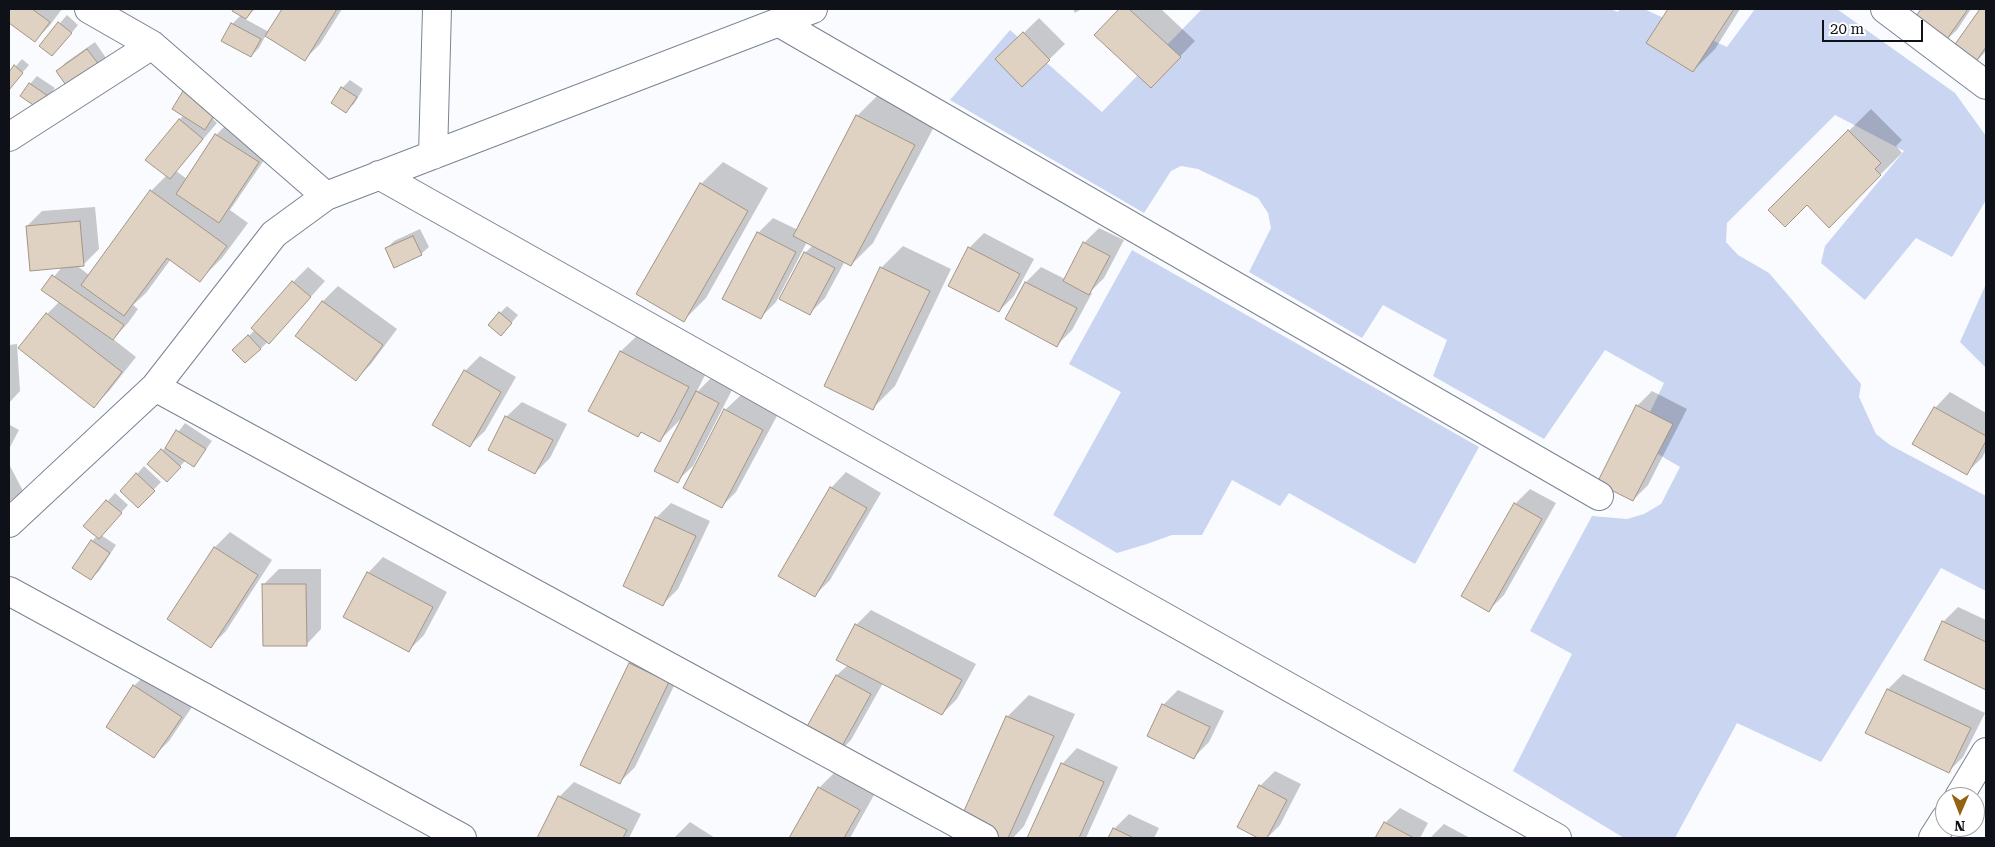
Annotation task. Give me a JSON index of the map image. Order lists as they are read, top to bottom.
{
  "scale_bar": "20 m",
  "north": "bottom"
}
